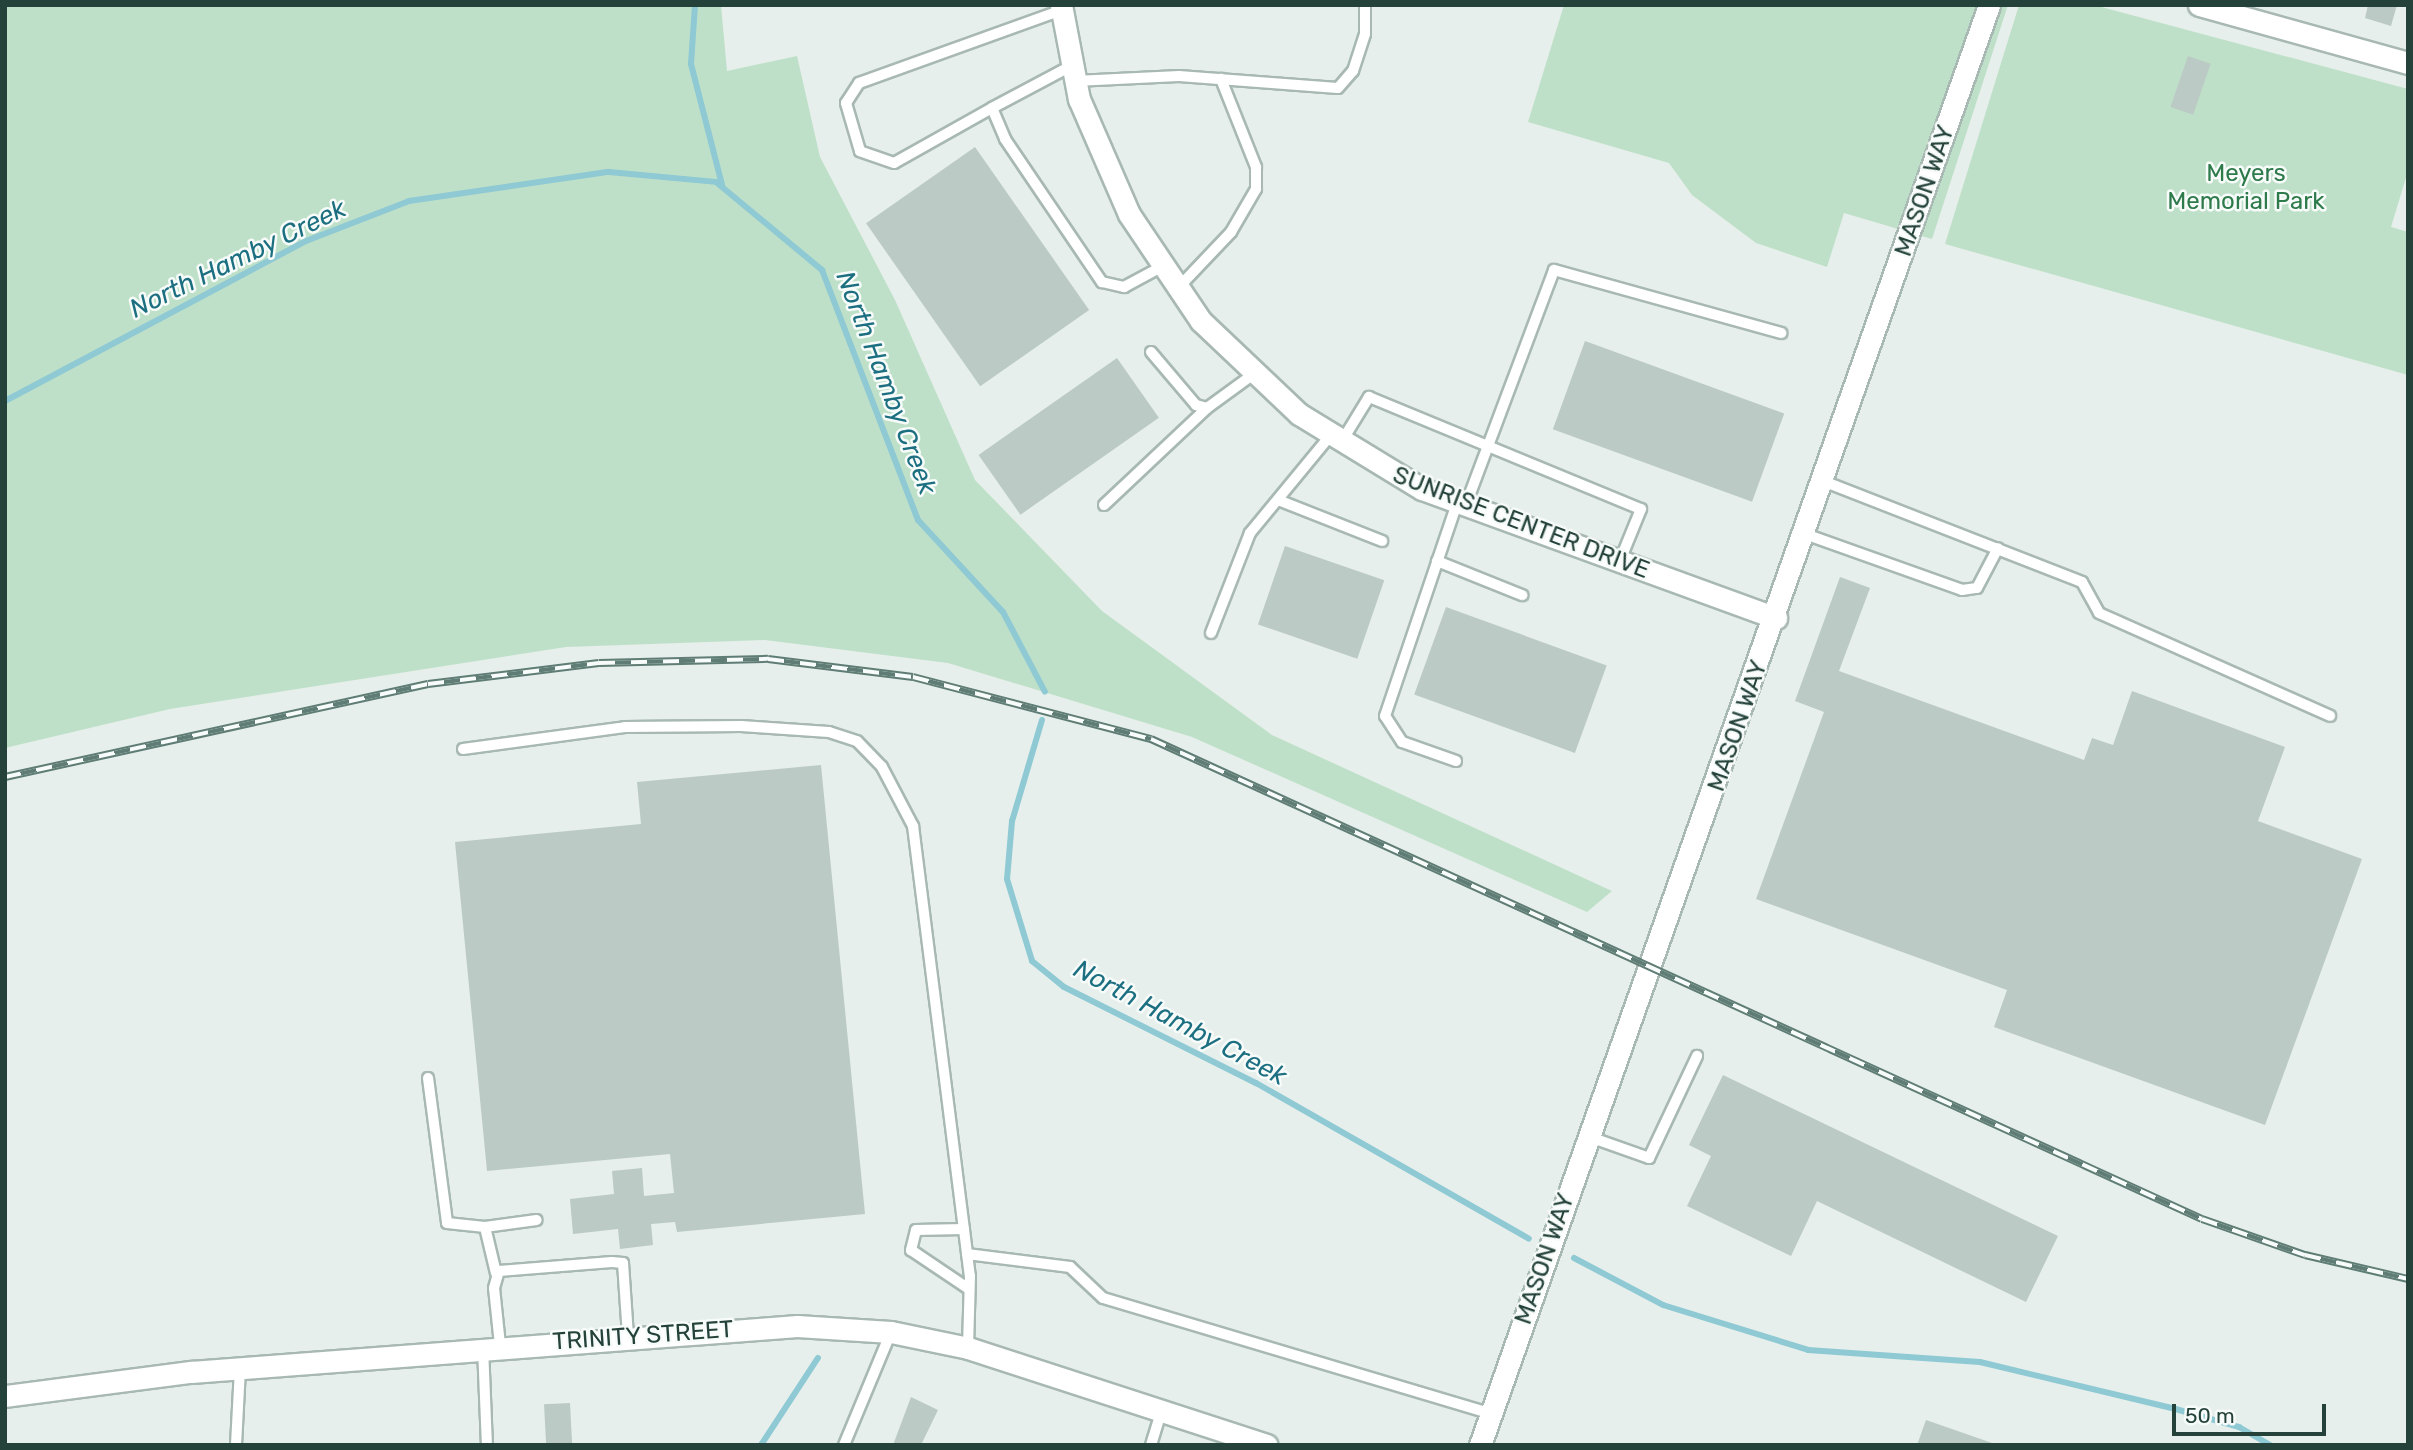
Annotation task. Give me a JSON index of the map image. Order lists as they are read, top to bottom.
{
  "streets": {
    "street": ["MASON WAY", "SUNRISE CENTER DRIVE", "TRINITY STREET"]
  },
  "crossings": [
    ["MASON WAY", "SUNRISE CENTER DRIVE"]
  ],
  "water": ["North Hamby Creek"],
  "parks": ["Meyers Memorial Park"],
  "scale_bar": "50 m"
}
